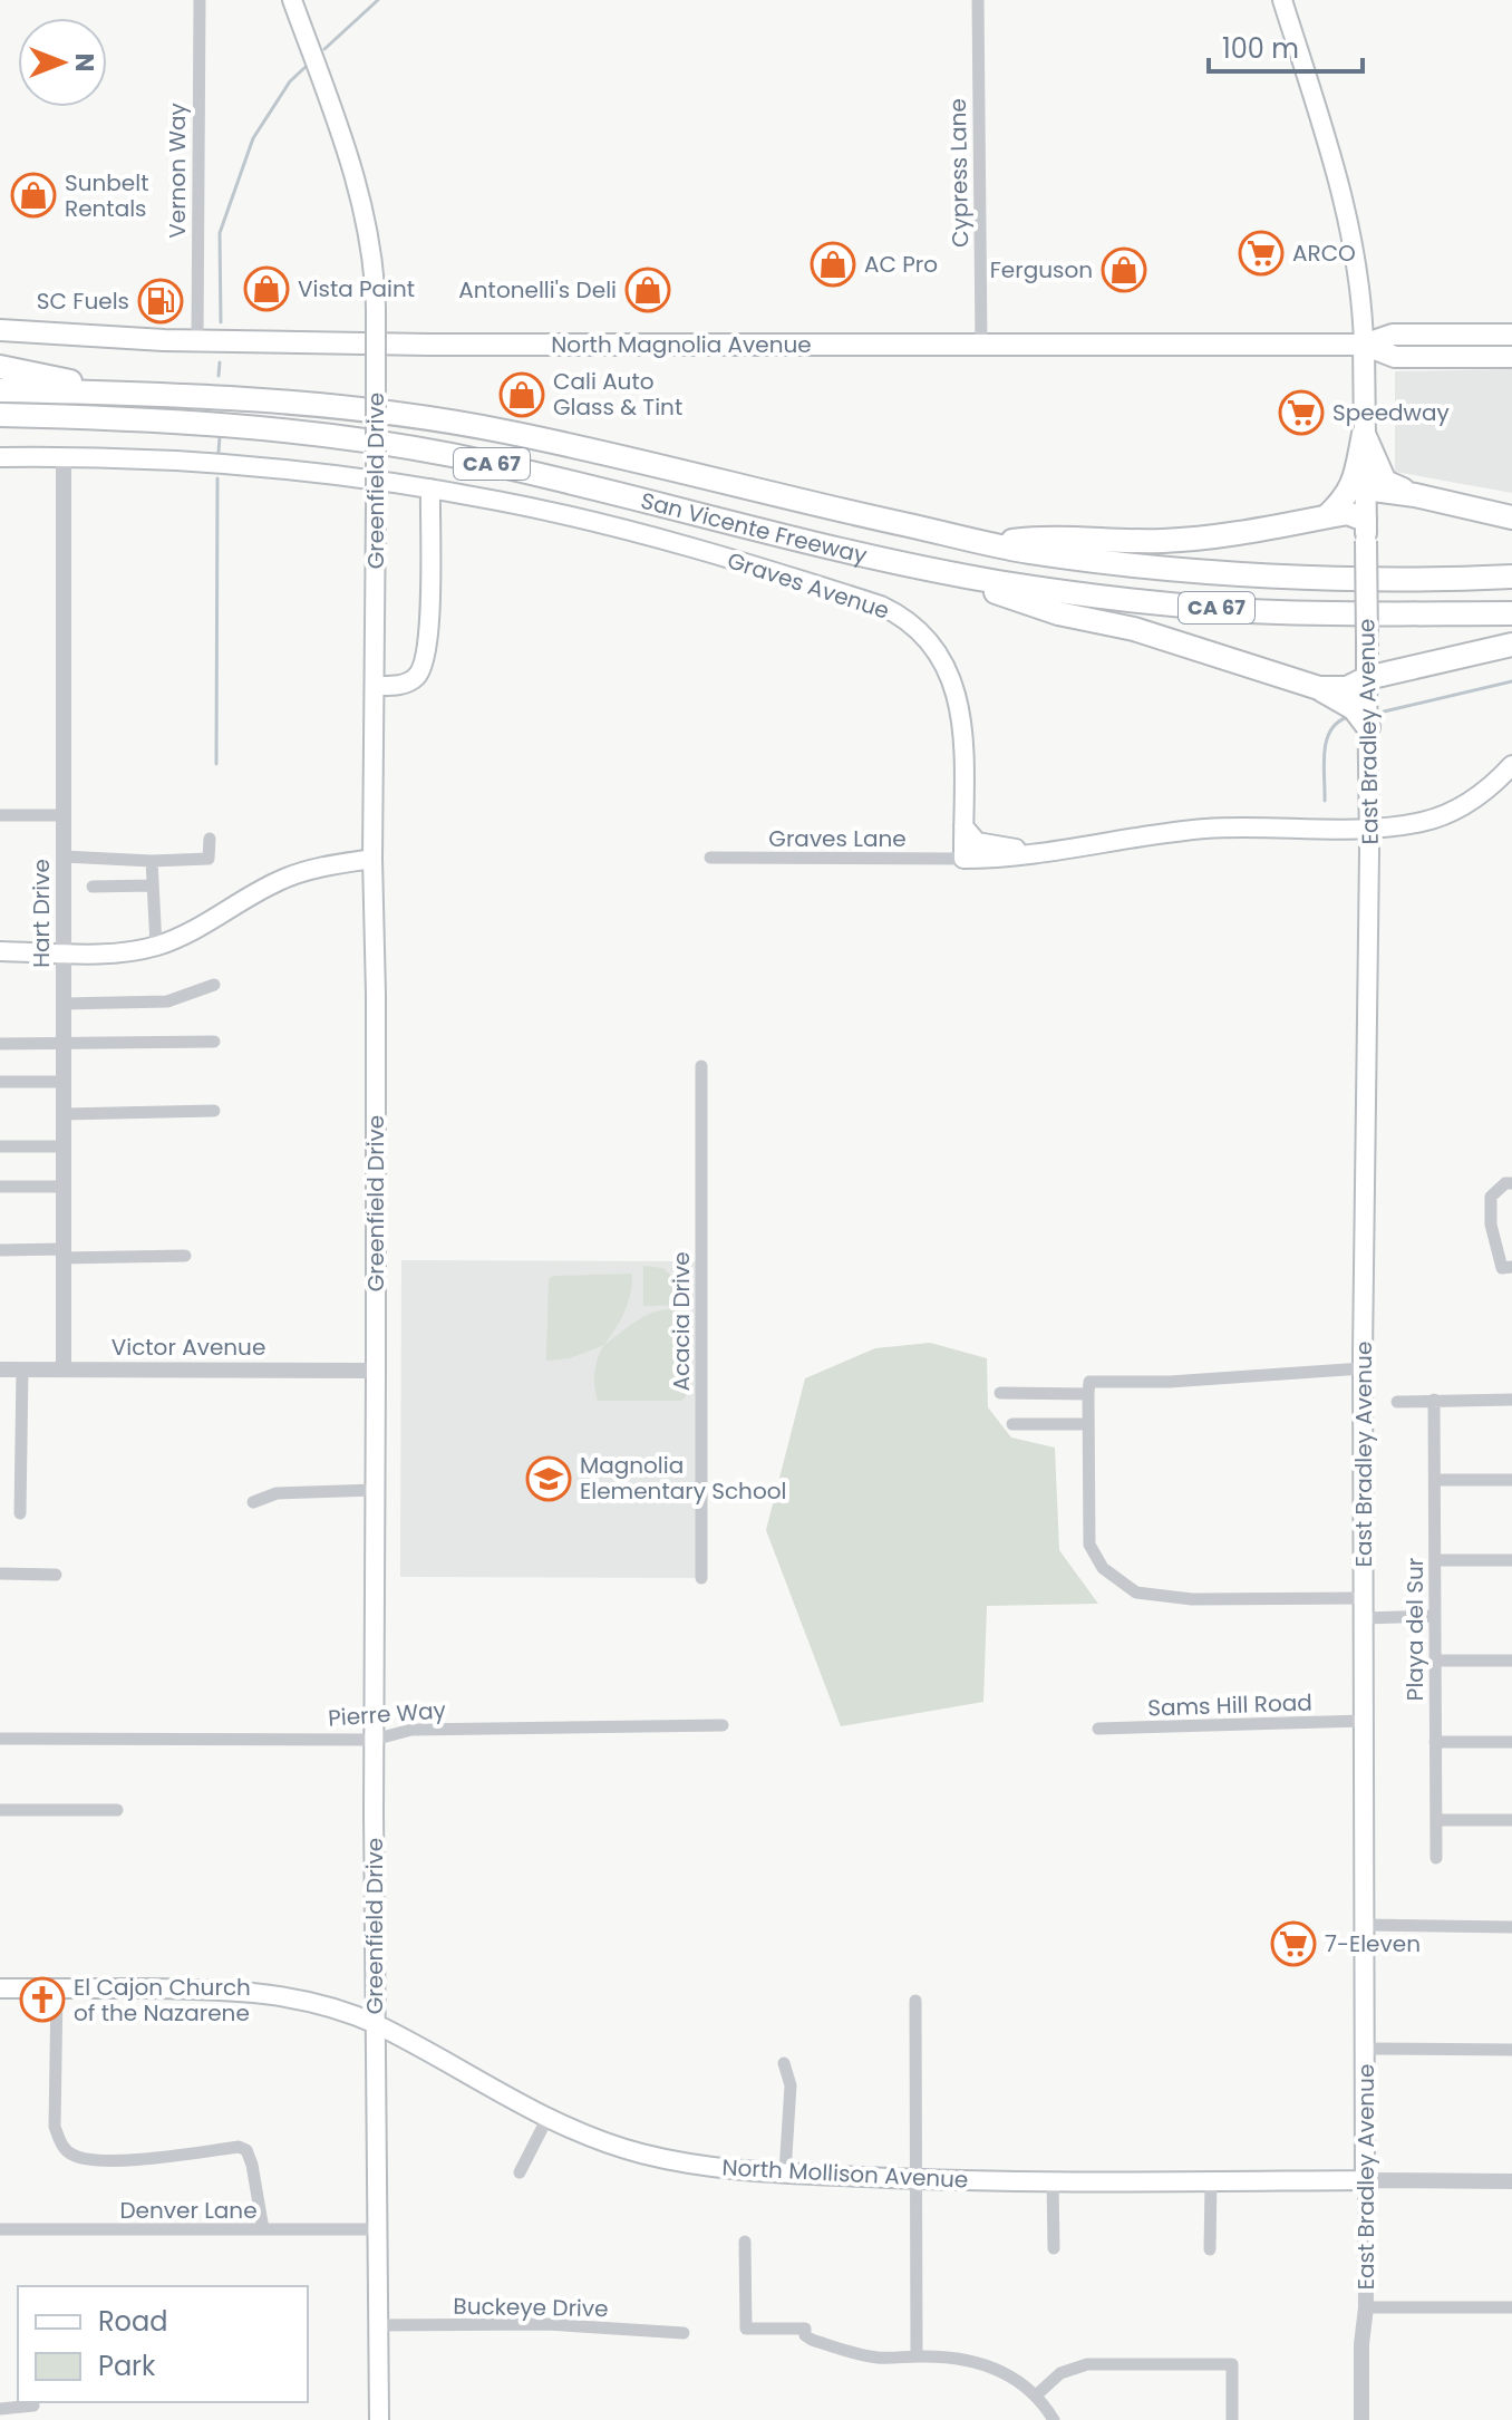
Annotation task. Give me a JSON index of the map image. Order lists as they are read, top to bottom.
{
  "streets": {
    "highway": ["CA 67", "San Vicente Freeway"],
    "main road": [
      "North Magnolia Avenue",
      "Greenfield Drive",
      "Graves Avenue",
      "East Bradley Avenue",
      "North Mollison Avenue"
    ],
    "street": [
      "Vernon Way",
      "Cypress Lane",
      "Graves Lane",
      "Hart Drive",
      "Acacia Drive",
      "Victor Avenue",
      "Playa del Sur",
      "Sams Hill Road",
      "Pierre Way",
      "Denver Lane",
      "Buckeye Drive"
    ]
  },
  "crossings": [
    ["Vernon Way", "North Magnolia Avenue"],
    ["Cypress Lane", "North Magnolia Avenue"],
    ["North Magnolia Avenue", "East Bradley Avenue"],
    ["Greenfield Drive", "Victor Avenue"],
    ["Greenfield Drive", "Pierre Way"],
    ["Greenfield Drive", "North Mollison Avenue"],
    ["Greenfield Drive", "Denver Lane"],
    ["Greenfield Drive", "Buckeye Drive"],
    ["Graves Avenue", "Graves Lane"],
    ["Graves Avenue", "Hart Drive"],
    ["East Bradley Avenue", "Sams Hill Road"],
    ["East Bradley Avenue", "North Mollison Avenue"],
    ["Hart Drive", "Victor Avenue"]
  ],
  "places": {
    "shop": [
      "Sunbelt Rentals",
      "AC Pro",
      "Ferguson",
      "Vista Paint",
      "Antonelli's Deli",
      "Cali Auto Glass & Tint"
    ],
    "supermarket": ["ARCO", "Speedway", "7-Eleven"],
    "fuel station": ["SC Fuels"],
    "school or university": ["Magnolia Elementary School"],
    "church": ["El Cajon Church of the Nazarene"]
  },
  "legend": ["Road", "Park"],
  "scale_bar": "100 m",
  "north": "right"
}
